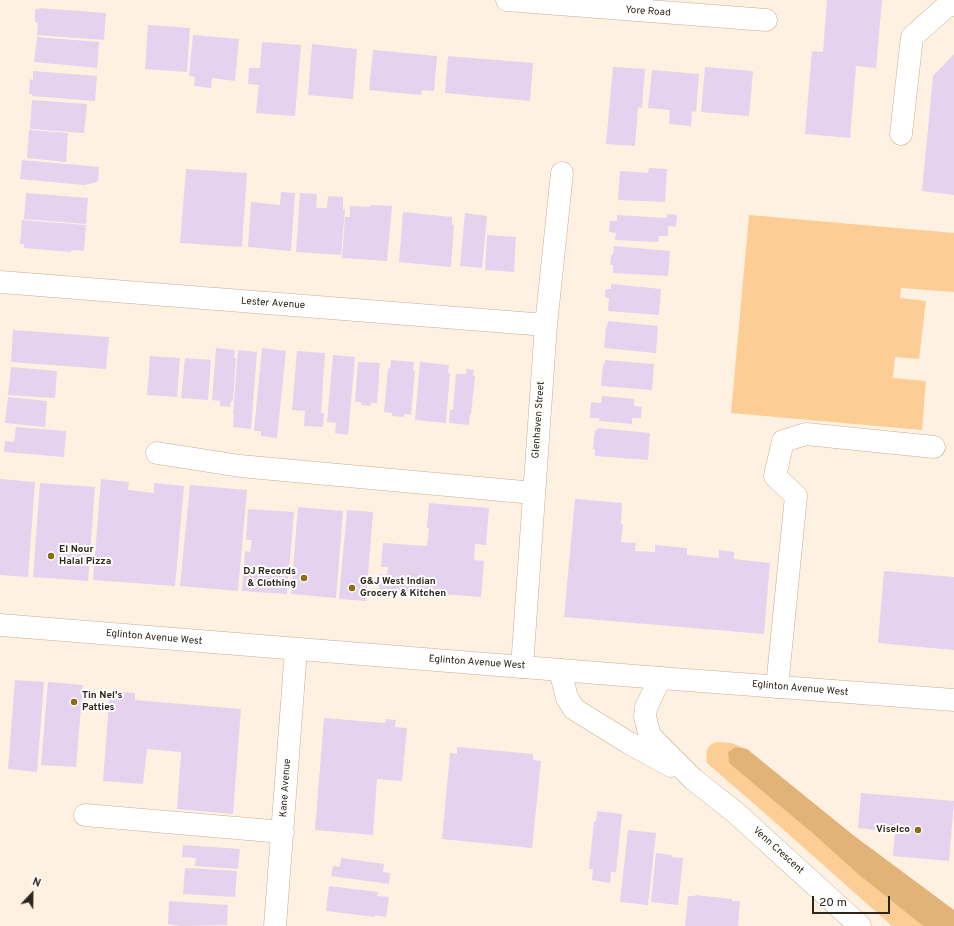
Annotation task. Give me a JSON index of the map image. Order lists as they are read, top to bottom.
{
  "streets": {
    "street": [
      "Yore Road",
      "Lester Avenue",
      "Glenhaven Street",
      "Eglinton Avenue West",
      "Kane Avenue",
      "Venn Crescent"
    ]
  },
  "crossings": [
    ["Lester Avenue", "Glenhaven Street"],
    ["Glenhaven Street", "Eglinton Avenue West"],
    ["Eglinton Avenue West", "Kane Avenue"],
    ["Eglinton Avenue West", "Venn Crescent"]
  ],
  "places": [
    "El Nour Halal Pizza",
    "DJ Records & Clothing",
    "G&J West Indian Grocery & Kitchen",
    "Tin Nel's Patties",
    "Viselco"
  ],
  "scale_bar": "20 m",
  "north": "top"
}
